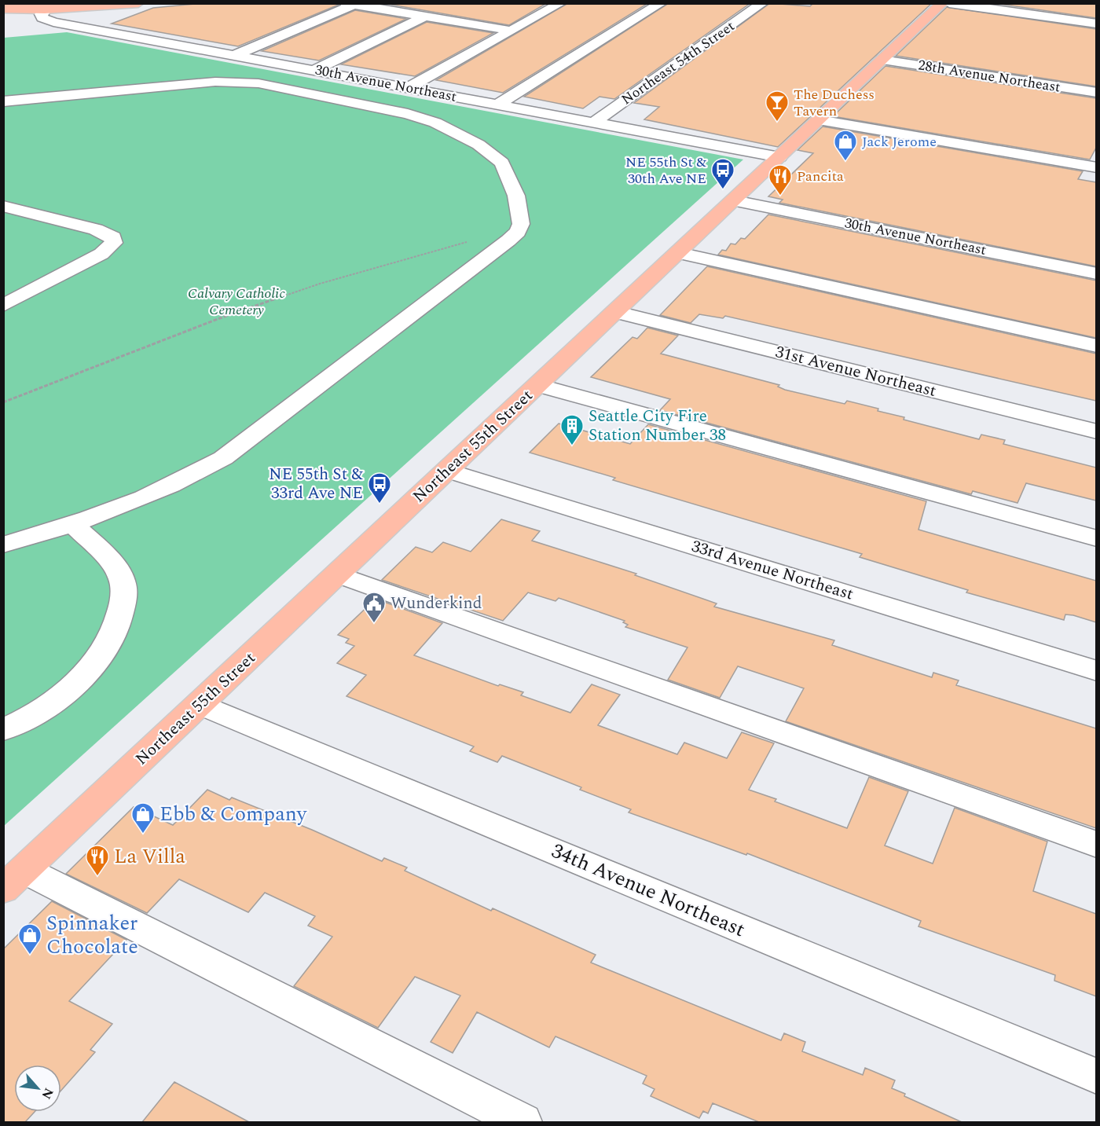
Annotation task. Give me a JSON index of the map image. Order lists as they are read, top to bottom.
{
  "streets": {
    "main road": ["Northeast 55th Street"],
    "street": [
      "Northeast 54th Street",
      "28th Avenue Northeast",
      "30th Avenue Northeast",
      "31st Avenue Northeast",
      "33rd Avenue Northeast",
      "34th Avenue Northeast"
    ]
  },
  "crossings": [
    ["Northeast 54th Street", "30th Avenue Northeast"],
    ["28th Avenue Northeast", "Northeast 55th Street"],
    ["30th Avenue Northeast", "Northeast 55th Street"],
    ["31st Avenue Northeast", "Northeast 55th Street"],
    ["Northeast 55th Street", "33rd Avenue Northeast"],
    ["Northeast 55th Street", "34th Avenue Northeast"]
  ],
  "parks": ["Calvary Catholic Cemetery"],
  "places": {
    "bar": ["The Duchess Tavern"],
    "shop": ["Jack Jerome", "Ebb & Company", "Spinnaker Chocolate"],
    "bus stop": ["NE 55th St & 30th Ave NE", "NE 55th St & 33rd Ave NE"],
    "restaurant": ["Pancita", "La Villa"],
    "building": ["Seattle City Fire Station Number 38"],
    "public building": ["Wunderkind"]
  },
  "north": "bottom right"
}
